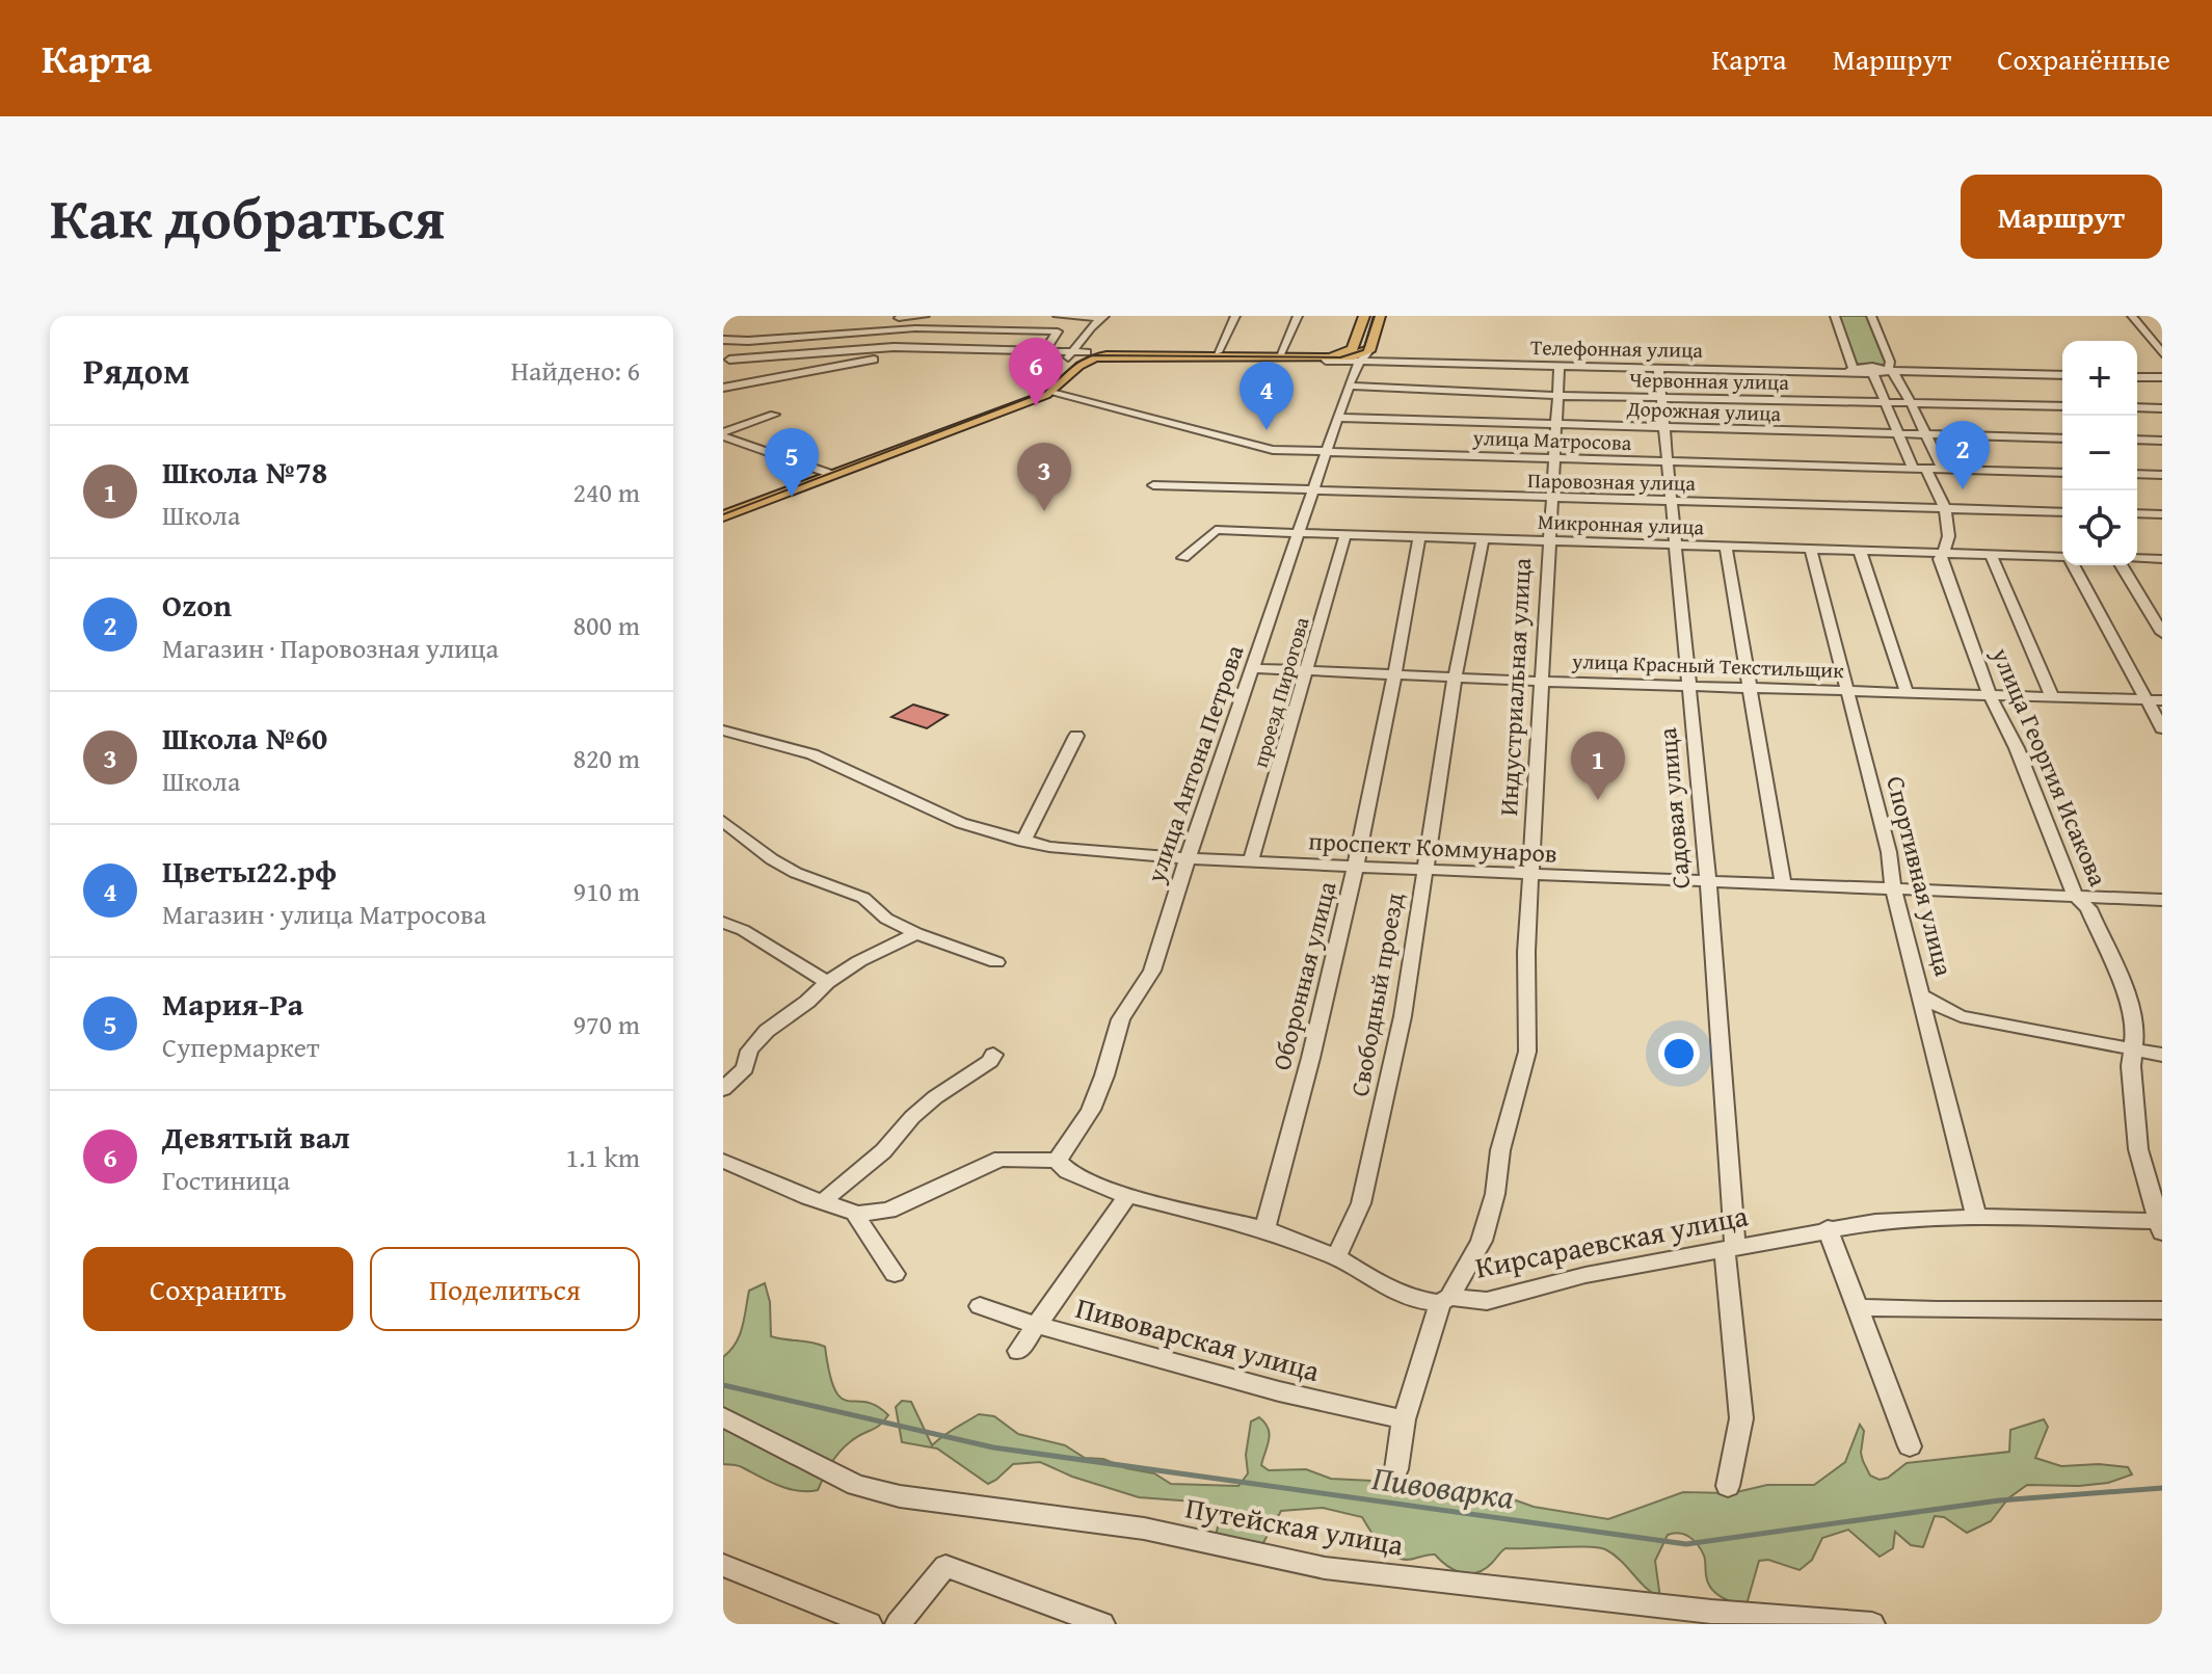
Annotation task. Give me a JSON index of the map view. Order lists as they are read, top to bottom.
{
  "streets": {
    "main road": ["улица Антона Петрова"],
    "street": [
      "Телефонная улица",
      "Червонная улица",
      "Дорожная улица",
      "улица Матросова",
      "Паровозная улица",
      "Микронная улица",
      "улица Красный Текстильщик",
      "Индустриальная улица",
      "проезд Пирогова",
      "улица Георгия Исакова",
      "Садовая улица",
      "проспект Коммунаров",
      "Спортивная улица",
      "Оборонная улица",
      "Свободный проезд",
      "Кирсараевская улица",
      "Пивоварская улица",
      "Путейская улица"
    ]
  },
  "crossings": [
    ["Телефонная улица", "Индустриальная улица"],
    ["Телефонная улица", "улица Антона Петрова"],
    ["Телефонная улица", "Садовая улица"],
    ["Червонная улица", "Индустриальная улица"],
    ["Червонная улица", "улица Антона Петрова"],
    ["Червонная улица", "Садовая улица"],
    ["Дорожная улица", "Индустриальная улица"],
    ["Дорожная улица", "улица Антона Петрова"],
    ["Дорожная улица", "Садовая улица"],
    ["улица Матросова", "Индустриальная улица"],
    ["улица Матросова", "улица Антона Петрова"],
    ["улица Матросова", "улица Георгия Исакова"],
    ["улица Матросова", "Садовая улица"],
    ["Паровозная улица", "Индустриальная улица"],
    ["Паровозная улица", "улица Антона Петрова"],
    ["Паровозная улица", "улица Георгия Исакова"],
    ["Паровозная улица", "Садовая улица"],
    ["Микронная улица", "Индустриальная улица"],
    ["Микронная улица", "проезд Пирогова"],
    ["Микронная улица", "улица Антона Петрова"],
    ["Микронная улица", "улица Георгия Исакова"],
    ["Микронная улица", "Садовая улица"],
    ["Микронная улица", "Спортивная улица"],
    ["Микронная улица", "Оборонная улица"],
    ["Микронная улица", "Свободный проезд"],
    ["улица Красный Текстильщик", "Индустриальная улица"],
    ["улица Красный Текстильщик", "проезд Пирогова"],
    ["улица Красный Текстильщик", "улица Антона Петрова"],
    ["улица Красный Текстильщик", "улица Георгия Исакова"],
    ["улица Красный Текстильщик", "Садовая улица"],
    ["улица Красный Текстильщик", "Спортивная улица"],
    ["улица Красный Текстильщик", "Оборонная улица"],
    ["улица Красный Текстильщик", "Свободный проезд"],
    ["Индустриальная улица", "проспект Коммунаров"],
    ["Индустриальная улица", "Кирсараевская улица"],
    ["Индустриальная улица", "Пивоварская улица"],
    ["проезд Пирогова", "проспект Коммунаров"],
    ["улица Антона Петрова", "проспект Коммунаров"],
    ["улица Антона Петрова", "Кирсараевская улица"],
    ["улица Георгия Исакова", "проспект Коммунаров"],
    ["улица Георгия Исакова", "Кирсараевская улица"],
    ["Садовая улица", "проспект Коммунаров"],
    ["Садовая улица", "Кирсараевская улица"],
    ["проспект Коммунаров", "Спортивная улица"],
    ["проспект Коммунаров", "Оборонная улица"],
    ["проспект Коммунаров", "Свободный проезд"],
    ["Спортивная улица", "Кирсараевская улица"],
    ["Оборонная улица", "Кирсараевская улица"],
    ["Свободный проезд", "Кирсараевская улица"]
  ],
  "water": ["Пивоварка"],
  "page": {
    "header": "Карта",
    "nav": ["Карта", "Маршрут", "Сохранённые"],
    "title": "Как добраться",
    "buttons": [
      "Маршрут",
      ["Сохранить", "Поделиться"]
    ],
    "heading": ["Рядом", "Найдено: 6"],
    "pins": [
      "6",
      "4",
      "2",
      "5",
      "3",
      "1"
    ],
    "map_buttons": ["+", "−"],
    "list": [
      {
        "mark": "1",
        "name": "Школа №78",
        "note": "Школа",
        "value": "240 m"
      },
      {
        "mark": "2",
        "name": "Ozon",
        "note": "Магазин · Паровозная улица",
        "value": "800 m"
      },
      {
        "mark": "3",
        "name": "Школа №60",
        "note": "Школа",
        "value": "820 m"
      },
      {
        "mark": "4",
        "name": "Цветы22.рф",
        "note": "Магазин · улица Матросова",
        "value": "910 m"
      },
      {
        "mark": "5",
        "name": "Мария-Ра",
        "note": "Супермаркет",
        "value": "970 m"
      },
      {
        "mark": "6",
        "name": "Девятый вал",
        "note": "Гостиница",
        "value": "1.1 km"
      }
    ]
  }
}
